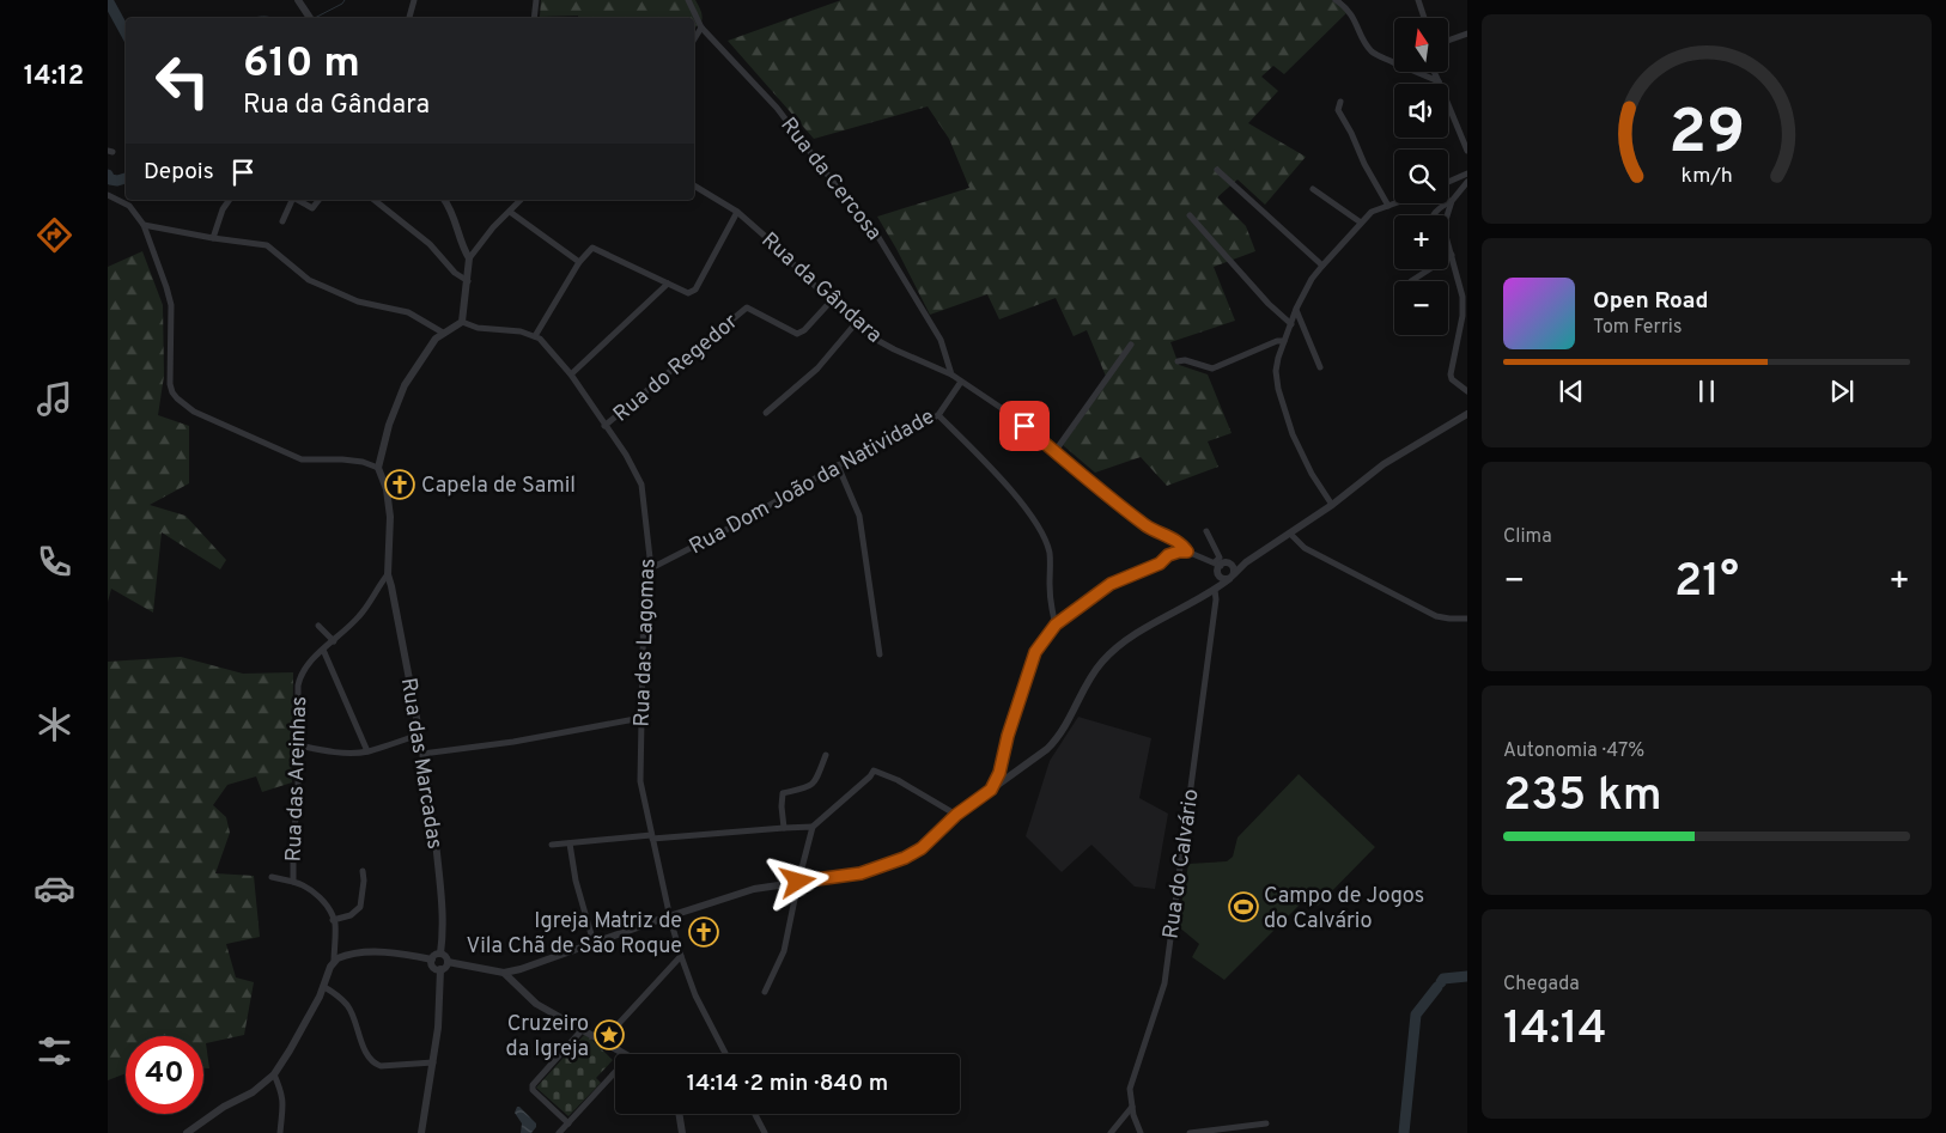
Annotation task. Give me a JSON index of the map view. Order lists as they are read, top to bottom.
{
  "streets": {
    "street": [
      "Rua da Cercosa",
      "Rua da Gândara",
      "Rua do Regedor",
      "Rua Dom João da Natividade",
      "Rua das Lagomas",
      "Rua das Marcadas",
      "Rua das Areinhas",
      "Rua do Calvário"
    ]
  },
  "crossings": [
    ["Rua da Cercosa", "Rua da Gândara"],
    ["Rua da Gândara", "Rua do Regedor"],
    ["Rua da Gândara", "Rua Dom João da Natividade"],
    ["Rua do Regedor", "Rua das Lagomas"],
    ["Rua Dom João da Natividade", "Rua das Lagomas"],
    ["Rua das Marcadas", "Rua das Areinhas"]
  ],
  "places": {
    "church": ["Capela de Samil", "Igreja Matriz de Vila Chã de São Roque"],
    "sports": ["Campo de Jogos do Calvário"],
    "place": ["Cruzeiro da Igreja"]
  },
  "north": "top",
  "page": {
    "tabs": "14:12",
    "map_buttons": ["+", "−"],
    "turn": ["610 m", "Rua da Gândara"],
    "then": "Depois",
    "song": ["Open Road", "Tom Ferris"],
    "tile": [
      "Clima",
      ["Autonomia · 47%", "235 km"],
      ["Chegada", "14:14"]
    ],
    "heat": ["−", "21°", "+"],
    "limit": "40",
    "trip": "14:14 · 2 min · 840 m",
    "gauge": ["29", "km/h"]
  }
}
